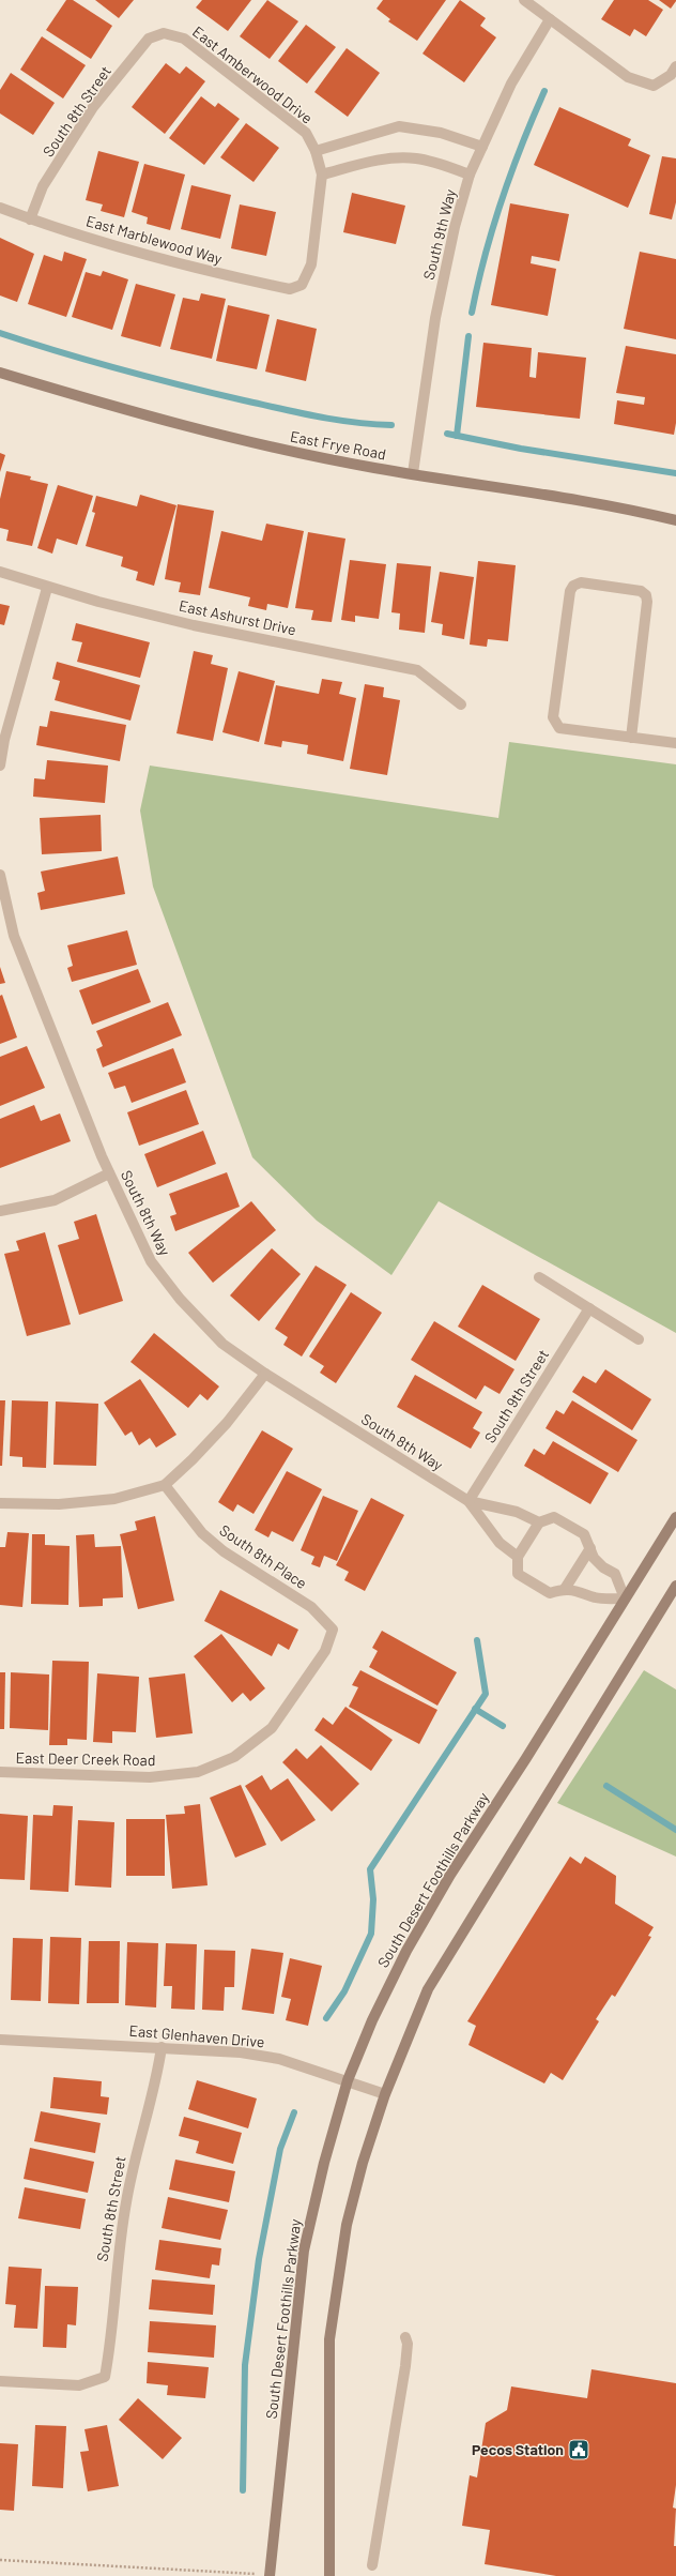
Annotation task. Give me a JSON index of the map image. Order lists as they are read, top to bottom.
{
  "streets": {
    "street": [
      "East Amberwood Drive",
      "South 8th Street",
      "South 9th Way",
      "East Marblewood Way",
      "East Frye Road",
      "East Ashurst Drive",
      "South 8th Way",
      "South 9th Street",
      "South 8th Place",
      "East Deer Creek Road",
      "South Desert Foothills Parkway",
      "East Glenhaven Drive"
    ]
  },
  "crossings": [
    ["East Amberwood Drive", "South 8th Street"],
    ["East Amberwood Drive", "East Marblewood Way"],
    ["South 8th Street", "East Marblewood Way"],
    ["South 8th Street", "East Glenhaven Drive"],
    ["South 9th Way", "East Frye Road"],
    ["South 8th Way", "South 9th Street"],
    ["South 8th Place", "East Deer Creek Road"],
    ["South Desert Foothills Parkway", "East Glenhaven Drive"]
  ],
  "places": {
    "public building": ["Pecos Station"]
  }
}
